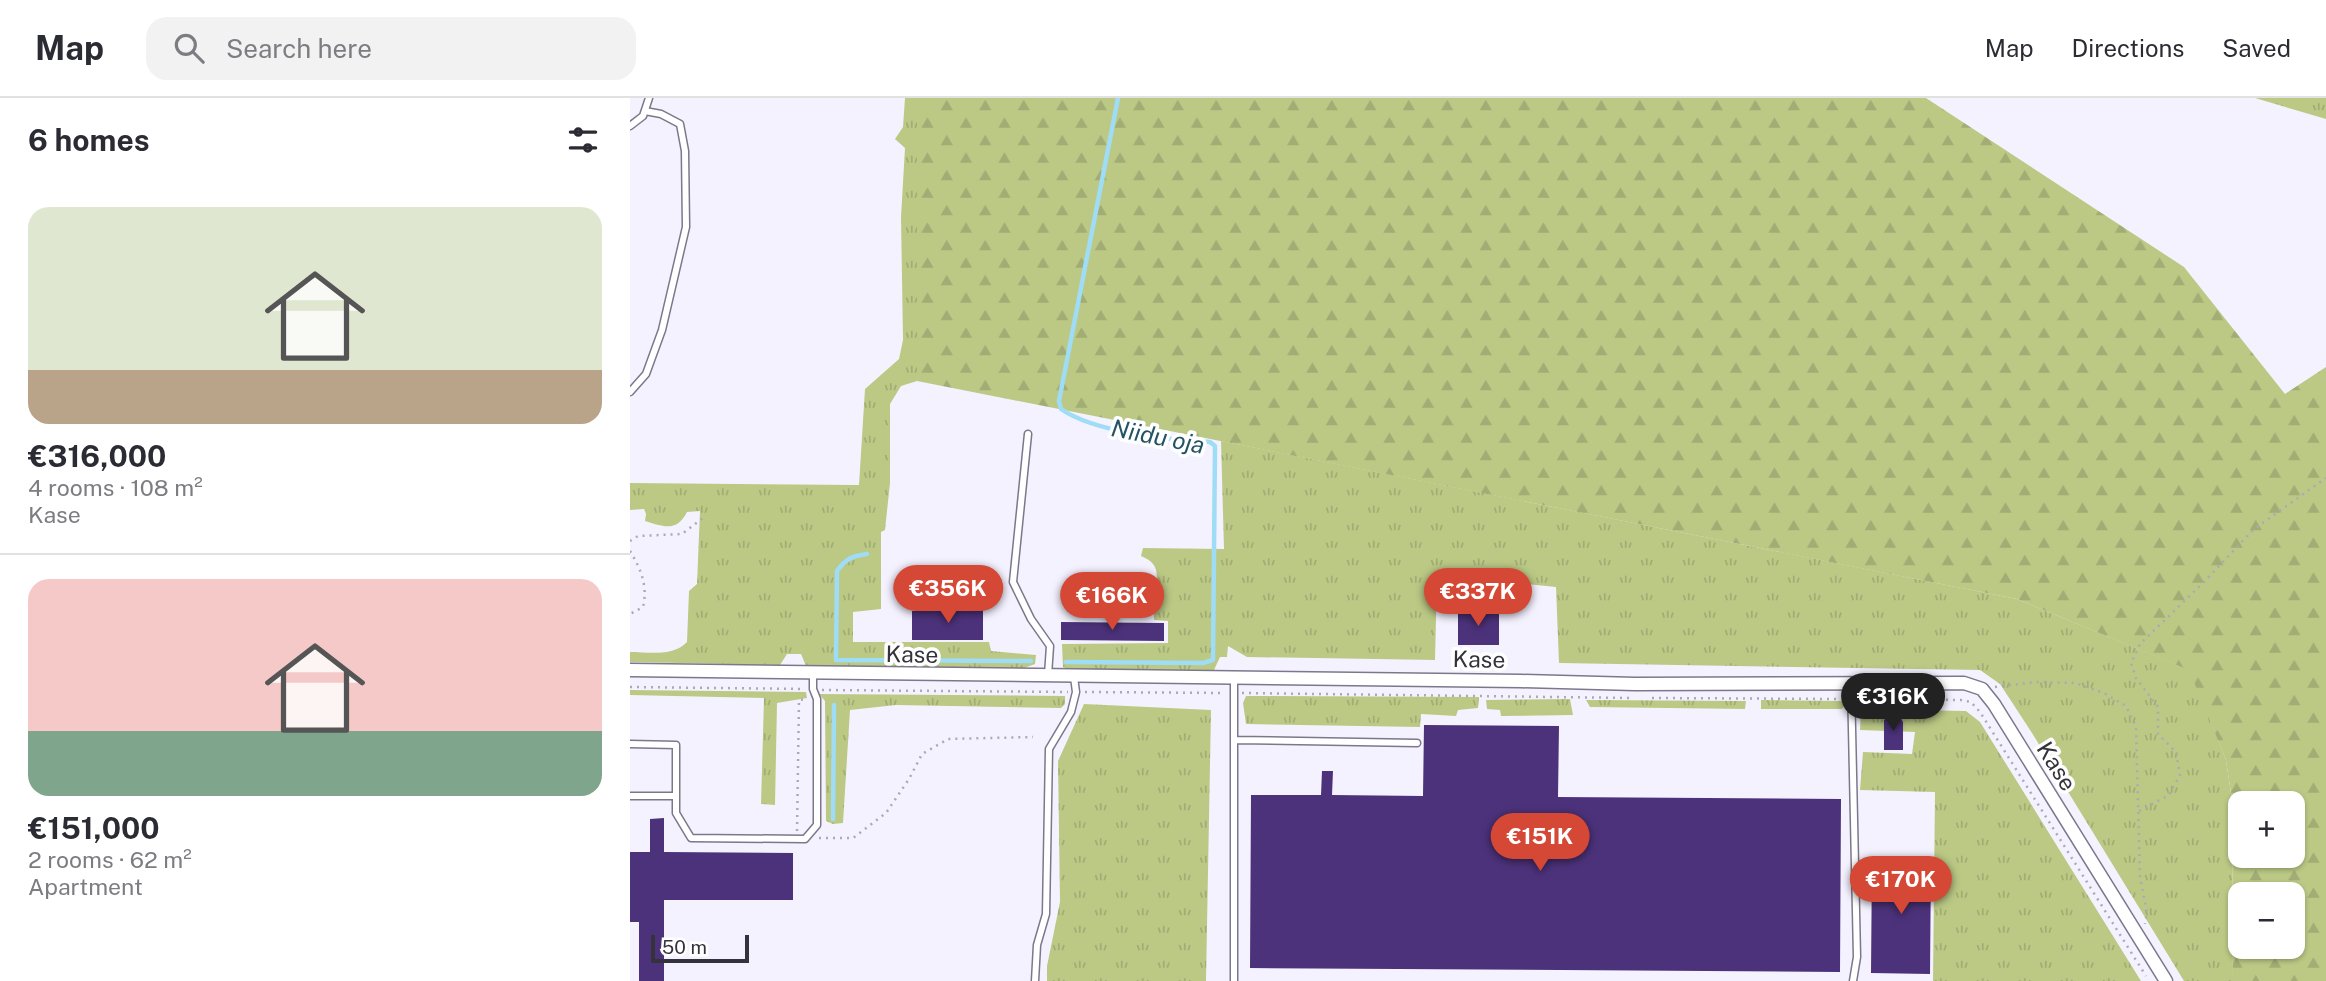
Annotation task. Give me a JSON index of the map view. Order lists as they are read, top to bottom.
{
  "streets": {
    "street": ["Kase"]
  },
  "water": ["Niidu oja"],
  "scale_bar": "50 m",
  "page": {
    "header": "Map",
    "search": "Search here",
    "nav": ["Map", "Directions", "Saved"],
    "heading": "6 homes",
    "list": [
      {
        "name": "€316,000",
        "note": "4 rooms · 108 m² · Kase"
      },
      {
        "name": "€151,000",
        "note": "2 rooms · 62 m² · Apartment"
      }
    ],
    "price": [
      "€356K",
      "€337K",
      "€166K",
      "€316K",
      "€151K",
      "€170K"
    ],
    "map_buttons": ["+", "−"],
    "scale": "50 m"
  }
}
